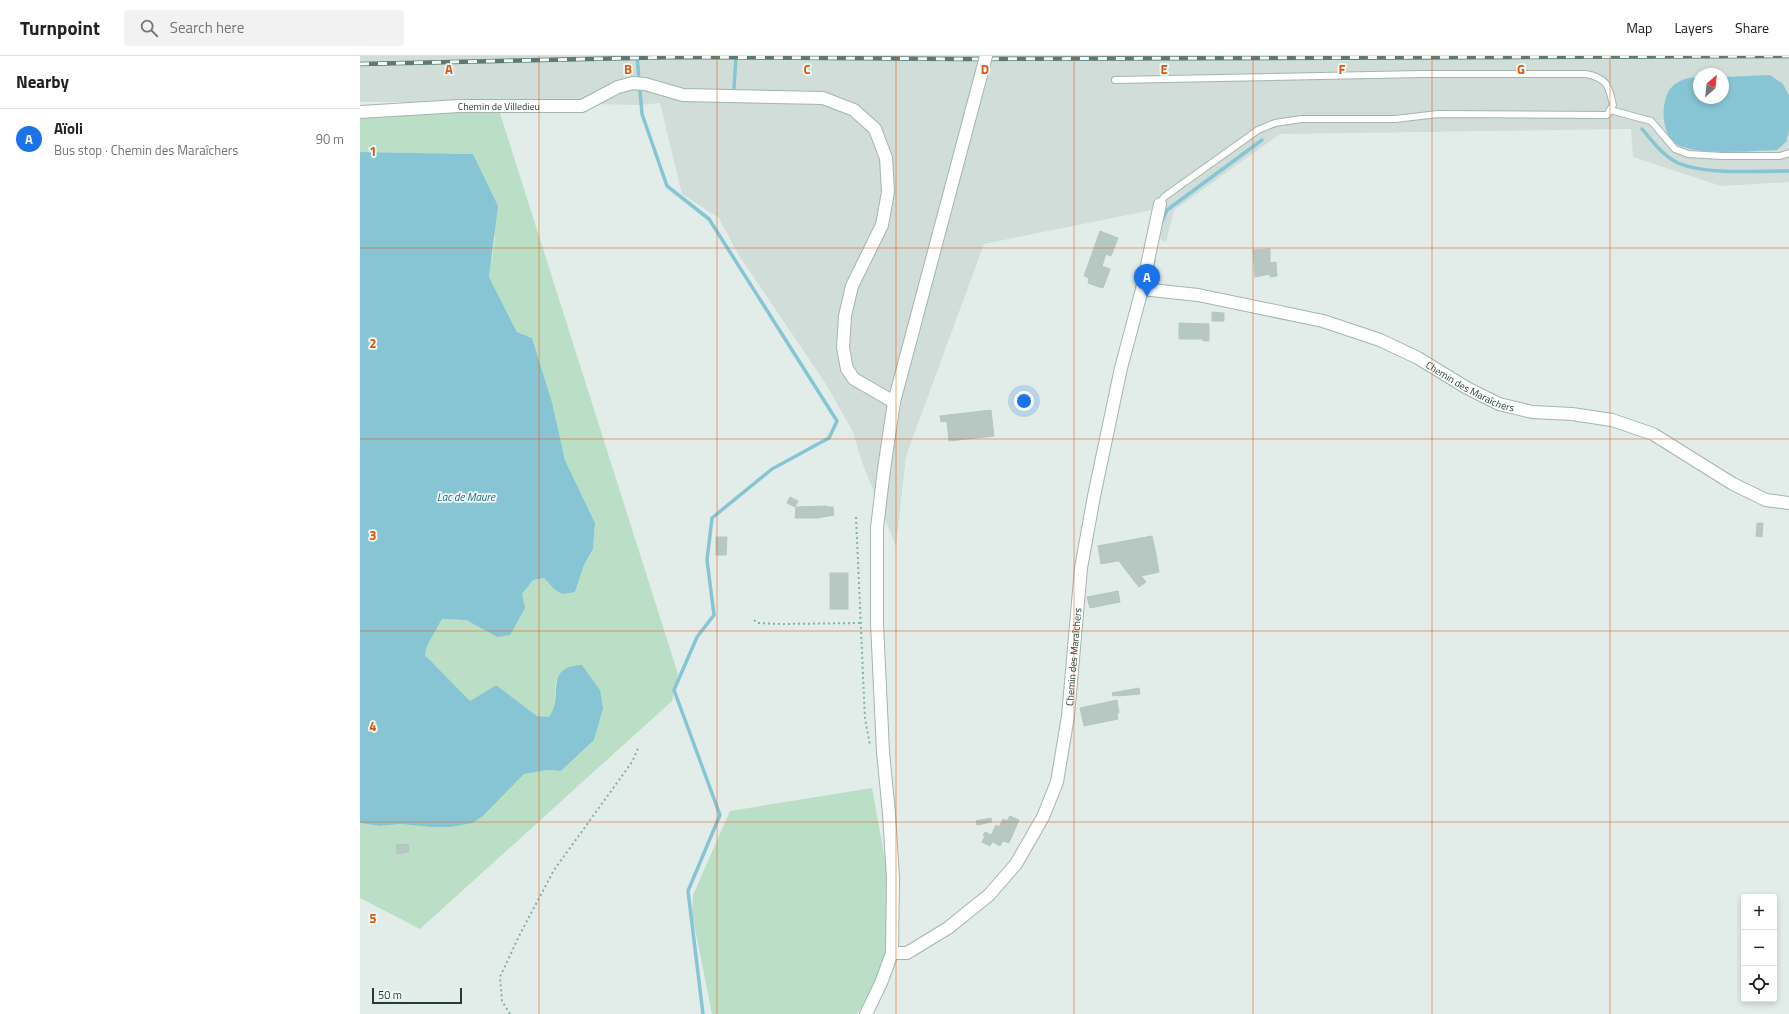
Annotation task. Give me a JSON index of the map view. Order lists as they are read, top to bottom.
{
  "streets": {
    "street": ["Chemin de Villedieu", "Chemin des Maraîchers"]
  },
  "water": ["Lac de Maure"],
  "scale_bar": "50 m",
  "north": "top right",
  "page": {
    "header": "Turnpoint",
    "search": "Search here",
    "nav": ["Map", "Layers", "Share"],
    "heading": "Nearby",
    "list": [
      {
        "mark": "A",
        "name": "Aïoli",
        "note": "Bus stop · Chemin des Maraîchers",
        "value": "90 m"
      }
    ],
    "pins": "A",
    "map_buttons": ["+", "−"],
    "scale": "50 m"
  },
  "grid": {
    "columns": [
      "A",
      "B",
      "C",
      "D",
      "E",
      "F",
      "G"
    ],
    "rows": [
      "1",
      "2",
      "3",
      "4",
      "5"
    ]
  }
}
